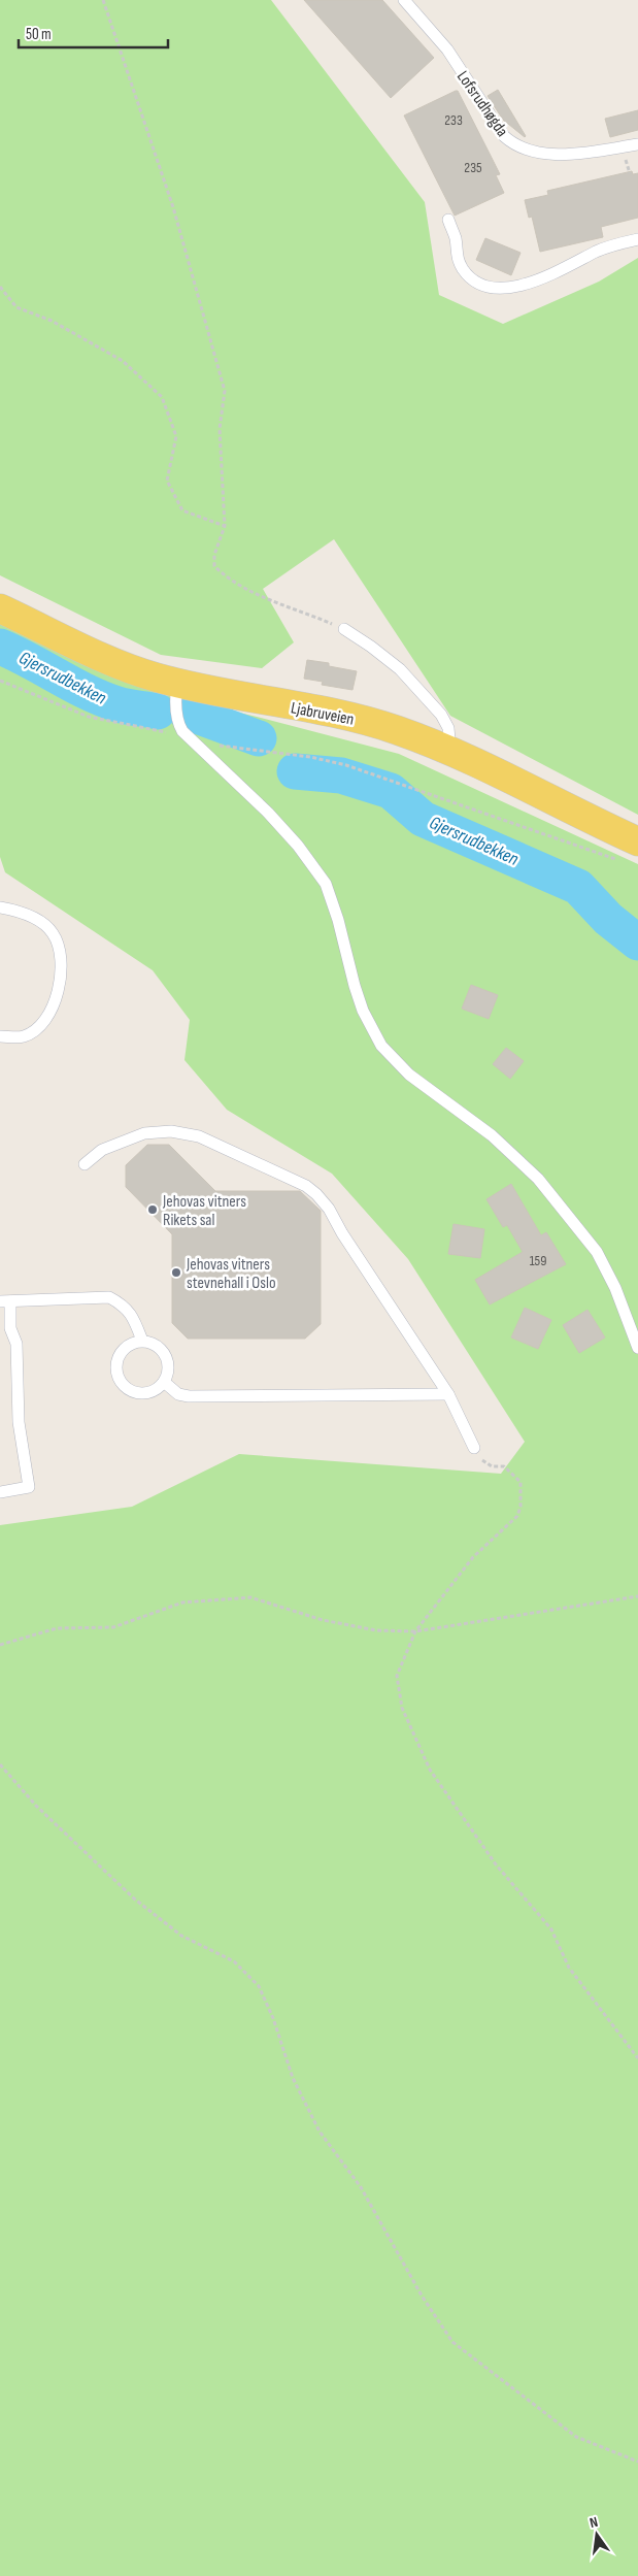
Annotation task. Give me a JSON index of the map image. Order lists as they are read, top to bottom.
{
  "streets": {
    "main road": ["Ljabruveien"],
    "lane": ["Lofsrudhøgda"]
  },
  "water": ["Gjersrudbekken"],
  "places": ["Jehovas vitners Rikets sal", "Jehovas vitners stevnehall i Oslo"],
  "house_numbers": ["233", "235", "159"],
  "scale_bar": "50 m",
  "north": "top"
}
